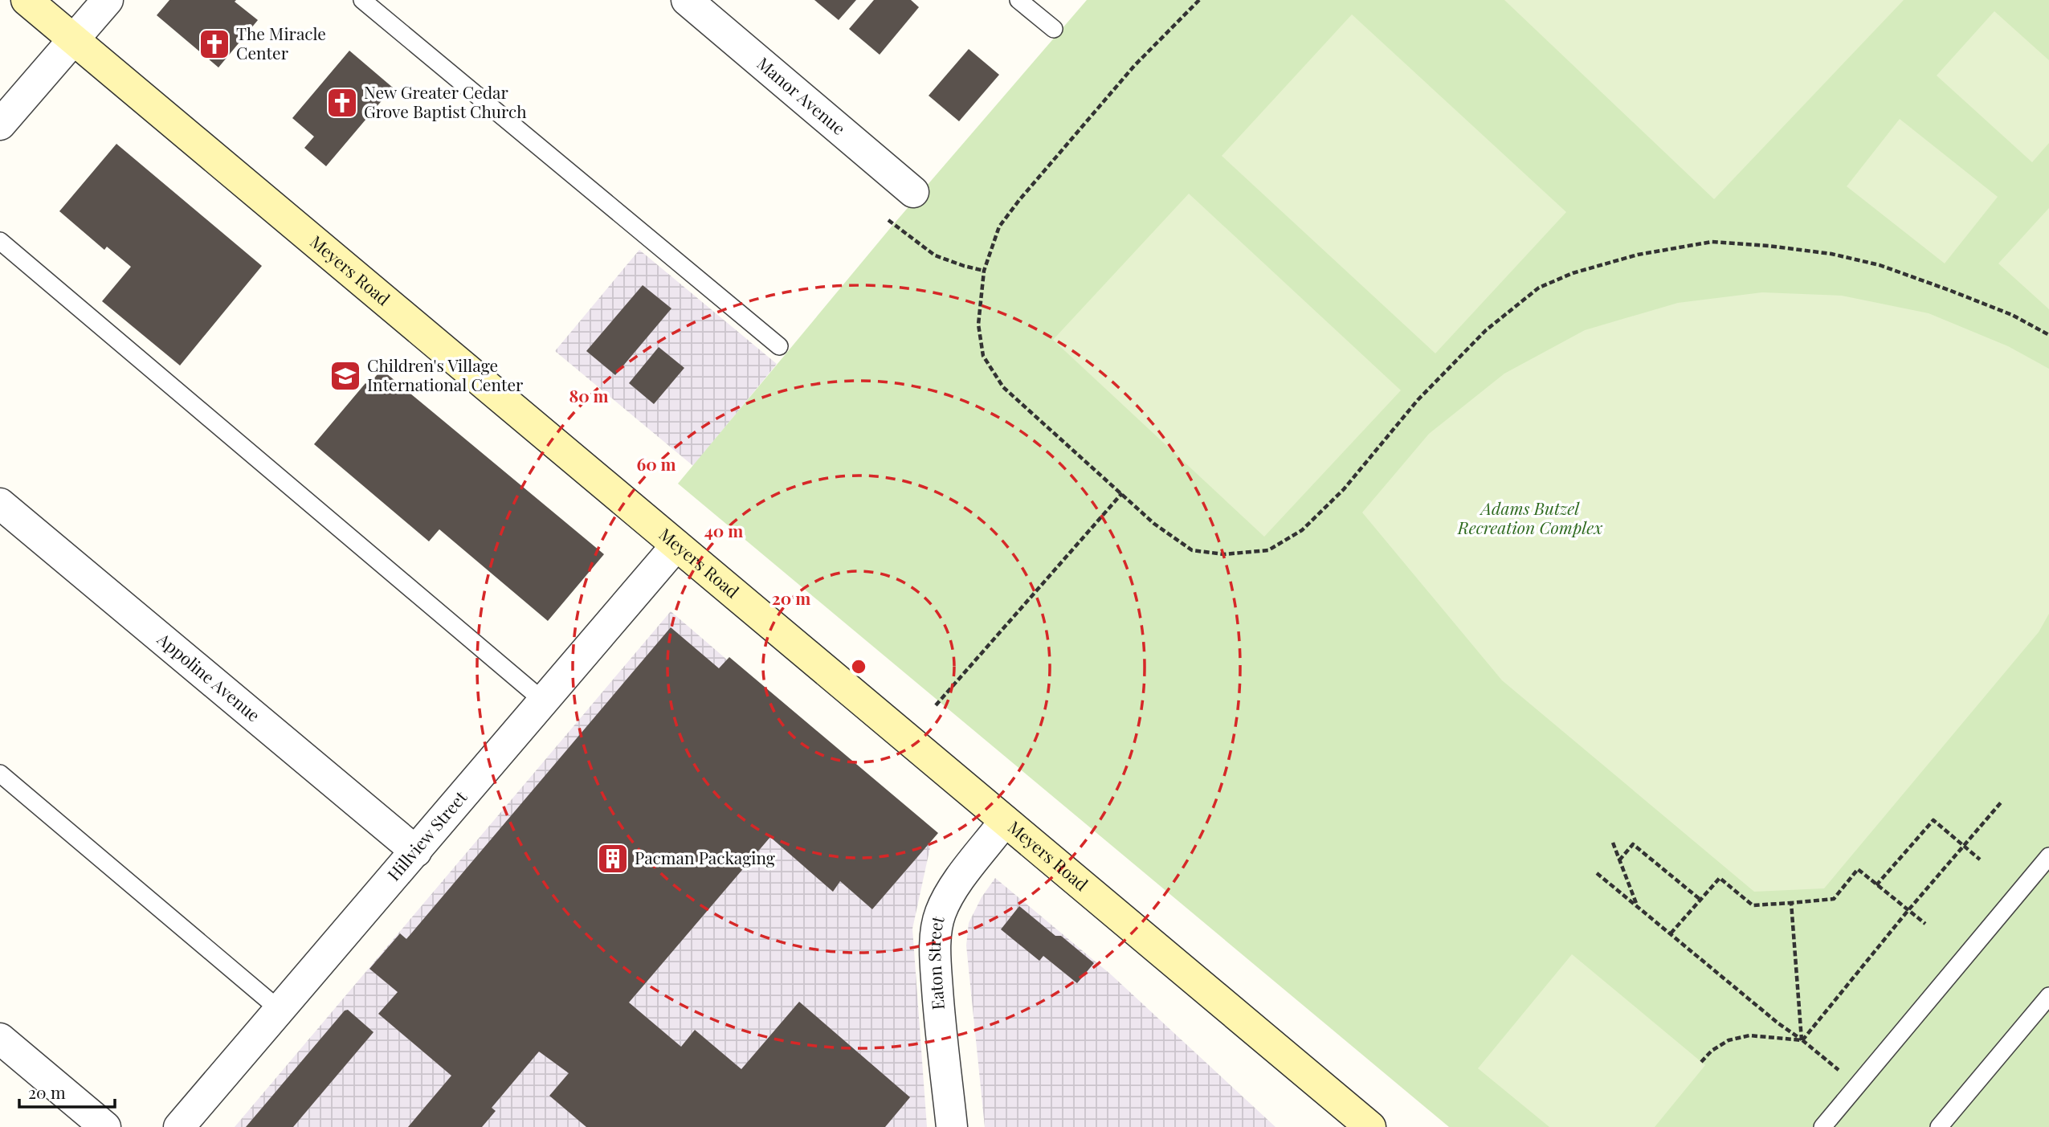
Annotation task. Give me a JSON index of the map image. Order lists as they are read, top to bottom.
{
  "streets": {
    "street": [
      "Manor Avenue",
      "Meyers Road",
      "Appoline Avenue",
      "Hillview Street",
      "Eaton Street"
    ]
  },
  "crossings": [
    ["Meyers Road", "Hillview Street"],
    ["Meyers Road", "Eaton Street"],
    ["Appoline Avenue", "Hillview Street"]
  ],
  "parks": ["Adams Butzel Recreation Complex"],
  "places": {
    "church": ["The Miracle Center", "New Greater Cedar Grove Baptist Church"],
    "school or university": ["Children's Village International Center"],
    "building": ["Pacman Packaging"]
  },
  "scale_bar": "20 m",
  "rings": [
    "80 m",
    "60 m",
    "40 m",
    "20 m"
  ]
}
